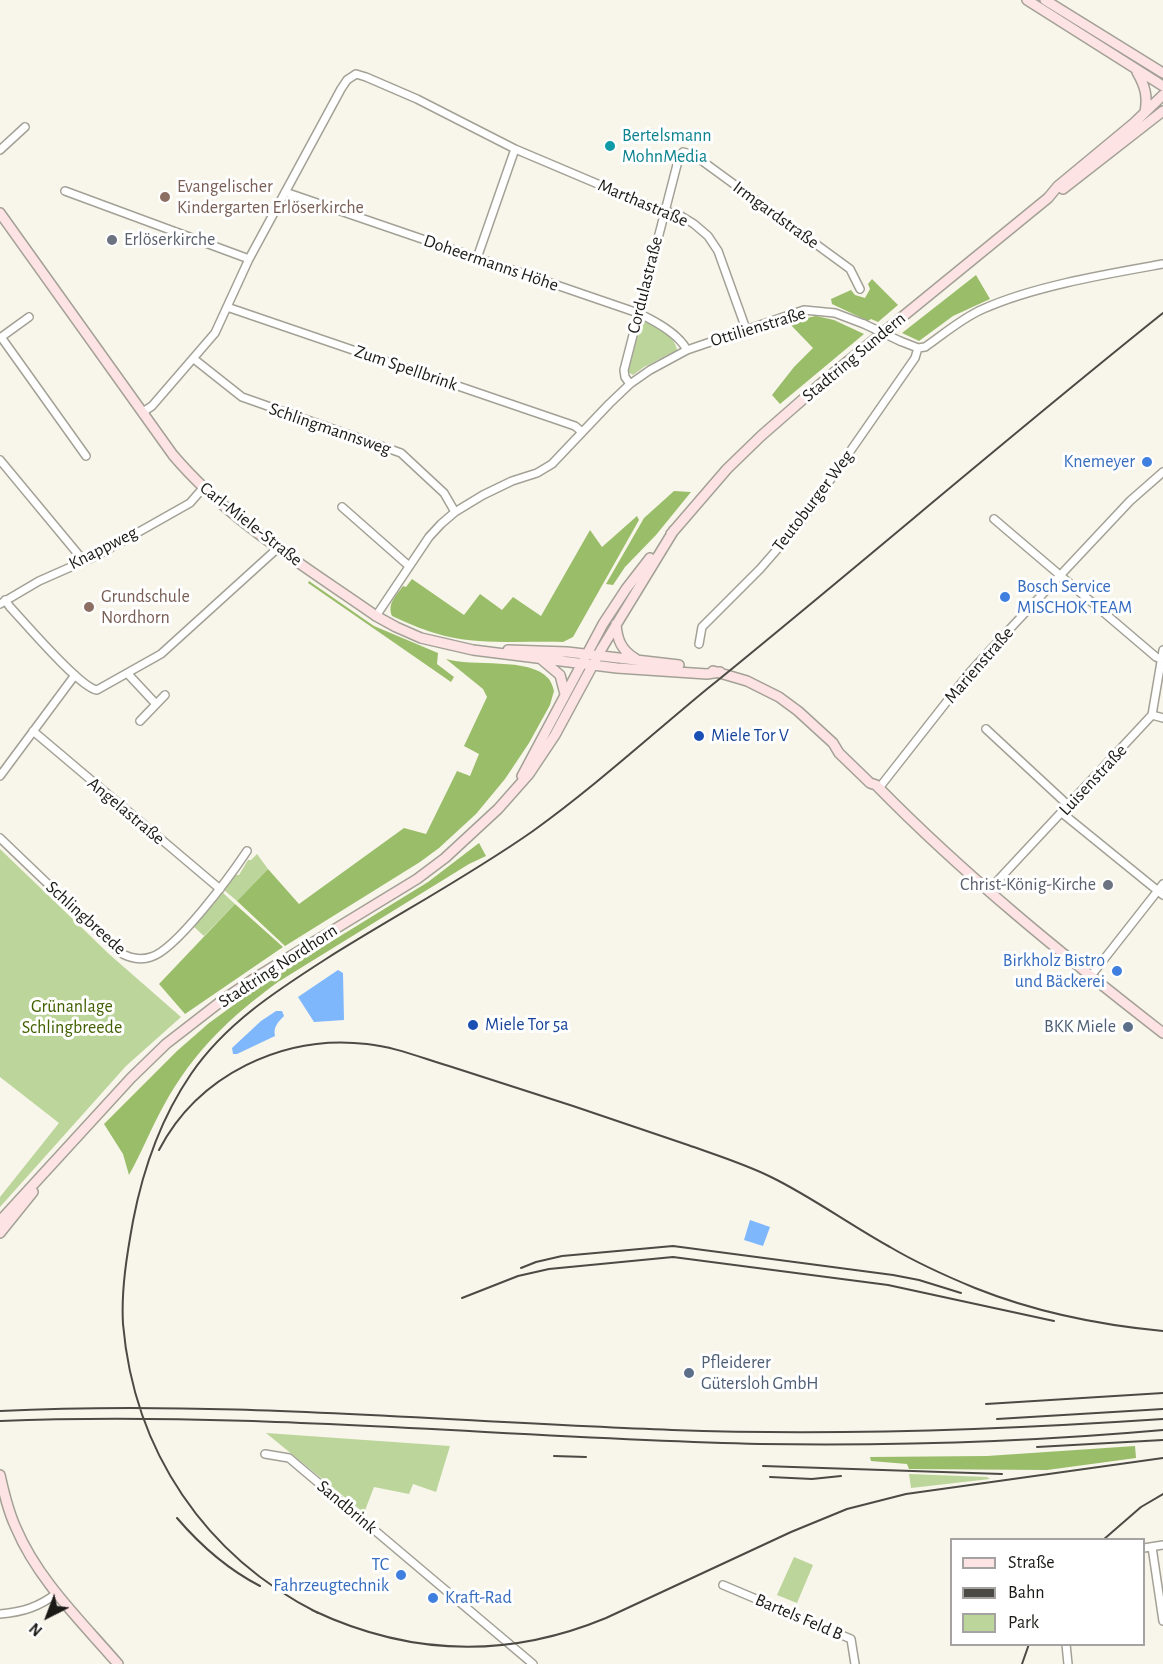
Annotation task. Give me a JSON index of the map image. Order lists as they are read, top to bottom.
{
  "streets": {
    "main road": ["Stadtring Sundern", "Carl-Miele-Straße", "Stadtring Nordhorn"],
    "street": [
      "Marthastraße",
      "Irmgardstraße",
      "Doheermanns Höhe",
      "Cordulastraße",
      "Ottilienstraße",
      "Zum Spellbrink",
      "Schlingmannsweg",
      "Teutoburger Weg",
      "Knappweg",
      "Marienstraße",
      "Luisenstraße",
      "Angelastraße",
      "Schlingbreede",
      "Sandbrink",
      "Bartels Feld B"
    ]
  },
  "crossings": [
    ["Marthastraße", "Doheermanns Höhe"],
    ["Marthastraße", "Cordulastraße"],
    ["Marthastraße", "Ottilienstraße"],
    ["Irmgardstraße", "Cordulastraße"],
    ["Doheermanns Höhe", "Cordulastraße"],
    ["Doheermanns Höhe", "Ottilienstraße"],
    ["Cordulastraße", "Ottilienstraße"],
    ["Ottilienstraße", "Zum Spellbrink"],
    ["Ottilienstraße", "Schlingmannsweg"],
    ["Ottilienstraße", "Teutoburger Weg"],
    ["Ottilienstraße", "Carl-Miele-Straße"],
    ["Stadtring Sundern", "Carl-Miele-Straße"],
    ["Stadtring Sundern", "Stadtring Nordhorn"],
    ["Carl-Miele-Straße", "Knappweg"],
    ["Carl-Miele-Straße", "Marienstraße"],
    ["Carl-Miele-Straße", "Luisenstraße"],
    ["Carl-Miele-Straße", "Stadtring Nordhorn"],
    ["Angelastraße", "Schlingbreede"]
  ],
  "parks": ["Grünanlage Schlingbreede"],
  "places": [
    "Bertelsmann MohnMedia",
    "Evangelischer Kindergarten Erlöserkirche",
    "Erlöserkirche",
    "Knemeyer",
    "Bosch Service MISCHOK TEAM",
    "Grundschule Nordhorn",
    "Miele Tor V",
    "Christ-König-Kirche",
    "Birkholz Bistro und Bäckerei",
    "Miele Tor 5a",
    "BKK Miele",
    "Pfleiderer Gütersloh GmbH",
    "TC Fahrzeugtechnik",
    "Kraft-Rad"
  ],
  "legend": ["Straße", "Bahn", "Park"],
  "north": "bottom left"
}
